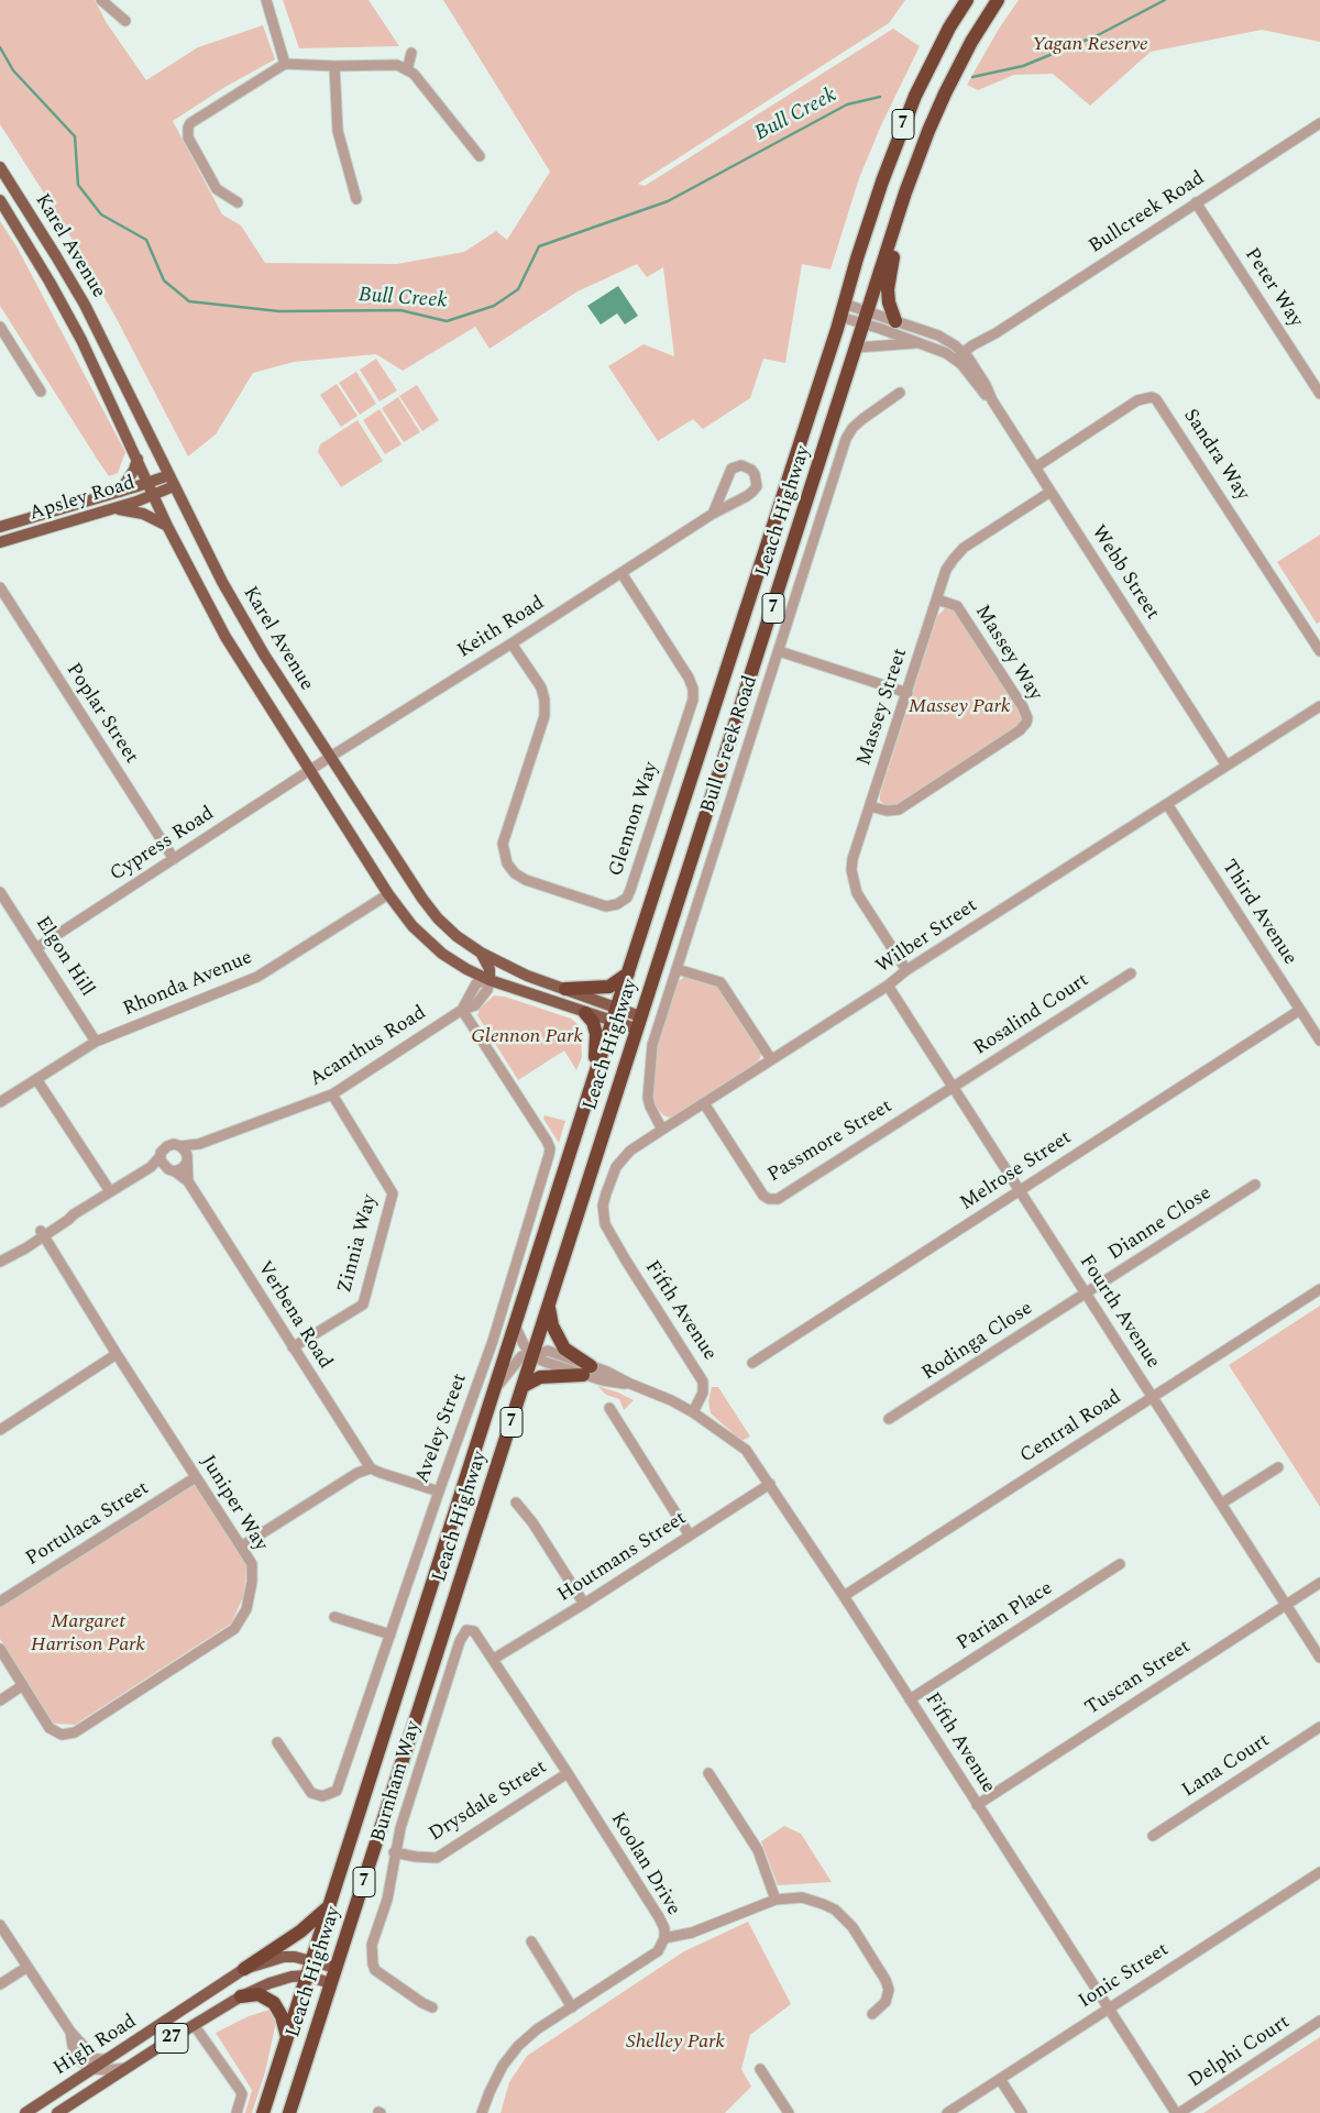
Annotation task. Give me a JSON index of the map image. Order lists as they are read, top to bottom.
{
  "streets": {
    "highway": ["7", "Leach Highway", "27"],
    "main road": ["Karel Avenue", "Apsley Road", "High Road"],
    "street": [
      "Bullcreek Road",
      "Peter Way",
      "Sandra Way",
      "Webb Street",
      "Keith Road",
      "Massey Way",
      "Massey Street",
      "Poplar Street",
      "Bull Creek Road",
      "Glennon Way",
      "Cypress Road",
      "Third Avenue",
      "Wilber Street",
      "Elgon Hill",
      "Rhonda Avenue",
      "Rosalind Court",
      "Acanthus Road",
      "Passmore Street",
      "Melrose Street",
      "Dianne Close",
      "Zinnia Way",
      "Fifth Avenue",
      "Fourth Avenue",
      "Verbena Road",
      "Rodinga Close",
      "Central Road",
      "Aveley Street",
      "Juniper Way",
      "Portulaca Street",
      "Houtmans Street",
      "Parian Place",
      "Tuscan Street",
      "Lana Court",
      "Burnham Way",
      "Drysdale Street",
      "Koolan Drive",
      "Ionic Street",
      "Delphi Court"
    ]
  },
  "crossings": [
    ["Bullcreek Road", "Peter Way"],
    ["Bullcreek Road", "Webb Street"],
    ["Karel Avenue", "Apsley Road"],
    ["Karel Avenue", "Leach Highway"],
    ["Karel Avenue", "Keith Road"],
    ["Karel Avenue", "Cypress Road"],
    ["Karel Avenue", "Rhonda Avenue"],
    ["Karel Avenue", "Acanthus Road"],
    ["Sandra Way", "Webb Street"],
    ["Leach Highway", "Webb Street"],
    ["Leach Highway", "Fifth Avenue"],
    ["Leach Highway", "27"],
    ["Leach Highway", "High Road"],
    ["Webb Street", "Massey Street"],
    ["Webb Street", "Wilber Street"],
    ["Keith Road", "Glennon Way"],
    ["Keith Road", "Cypress Road"],
    ["Massey Way", "Massey Street"],
    ["Massey Street", "Wilber Street"],
    ["Poplar Street", "Cypress Road"],
    ["Bull Creek Road", "Wilber Street"],
    ["Cypress Road", "Elgon Hill"],
    ["Third Avenue", "Wilber Street"],
    ["Third Avenue", "Melrose Street"],
    ["Wilber Street", "Passmore Street"],
    ["Wilber Street", "Fifth Avenue"],
    ["Wilber Street", "Fourth Avenue"],
    ["Elgon Hill", "Rhonda Avenue"],
    ["Rosalind Court", "Passmore Street"],
    ["Rosalind Court", "Fourth Avenue"],
    ["Acanthus Road", "Zinnia Way"],
    ["Acanthus Road", "Verbena Road"],
    ["Acanthus Road", "Aveley Street"],
    ["Acanthus Road", "Juniper Way"],
    ["Passmore Street", "Fourth Avenue"],
    ["Melrose Street", "Fourth Avenue"],
    ["Dianne Close", "Fourth Avenue"],
    ["Dianne Close", "Rodinga Close"],
    ["Zinnia Way", "Verbena Road"],
    ["Fifth Avenue", "Central Road"],
    ["Fifth Avenue", "Houtmans Street"],
    ["Fifth Avenue", "Parian Place"],
    ["Fifth Avenue", "Tuscan Street"],
    ["Fifth Avenue", "Ionic Street"],
    ["Fifth Avenue", "Delphi Court"],
    ["Fourth Avenue", "Rodinga Close"],
    ["Fourth Avenue", "Central Road"],
    ["Fourth Avenue", "Tuscan Street"],
    ["Juniper Way", "Portulaca Street"],
    ["Houtmans Street", "Koolan Drive"],
    ["Burnham Way", "Drysdale Street"],
    ["Burnham Way", "Koolan Drive"],
    ["Drysdale Street", "Koolan Drive"],
    ["27", "High Road"]
  ],
  "water": ["Bull Creek"],
  "parks": [
    "Yagan Reserve",
    "Massey Park",
    "Glennon Park",
    "Margaret Harrison Park",
    "Shelley Park"
  ]
}
